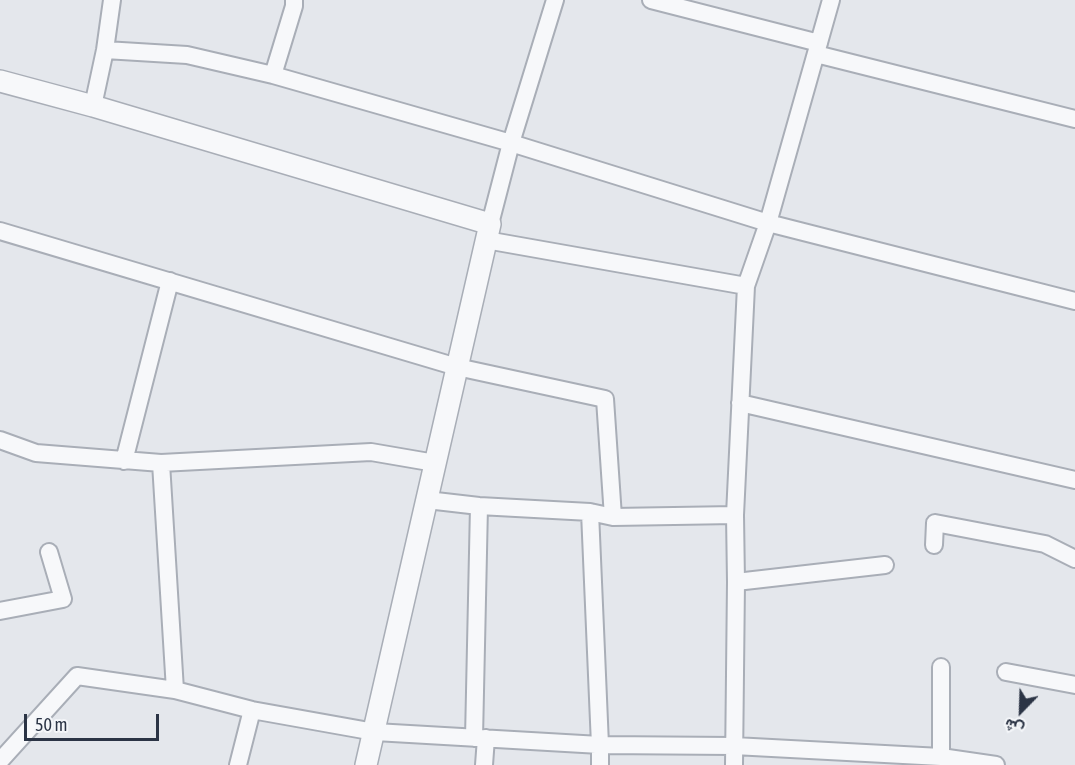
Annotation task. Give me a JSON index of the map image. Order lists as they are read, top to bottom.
{
  "scale_bar": "50 m",
  "north": "bottom left"
}
